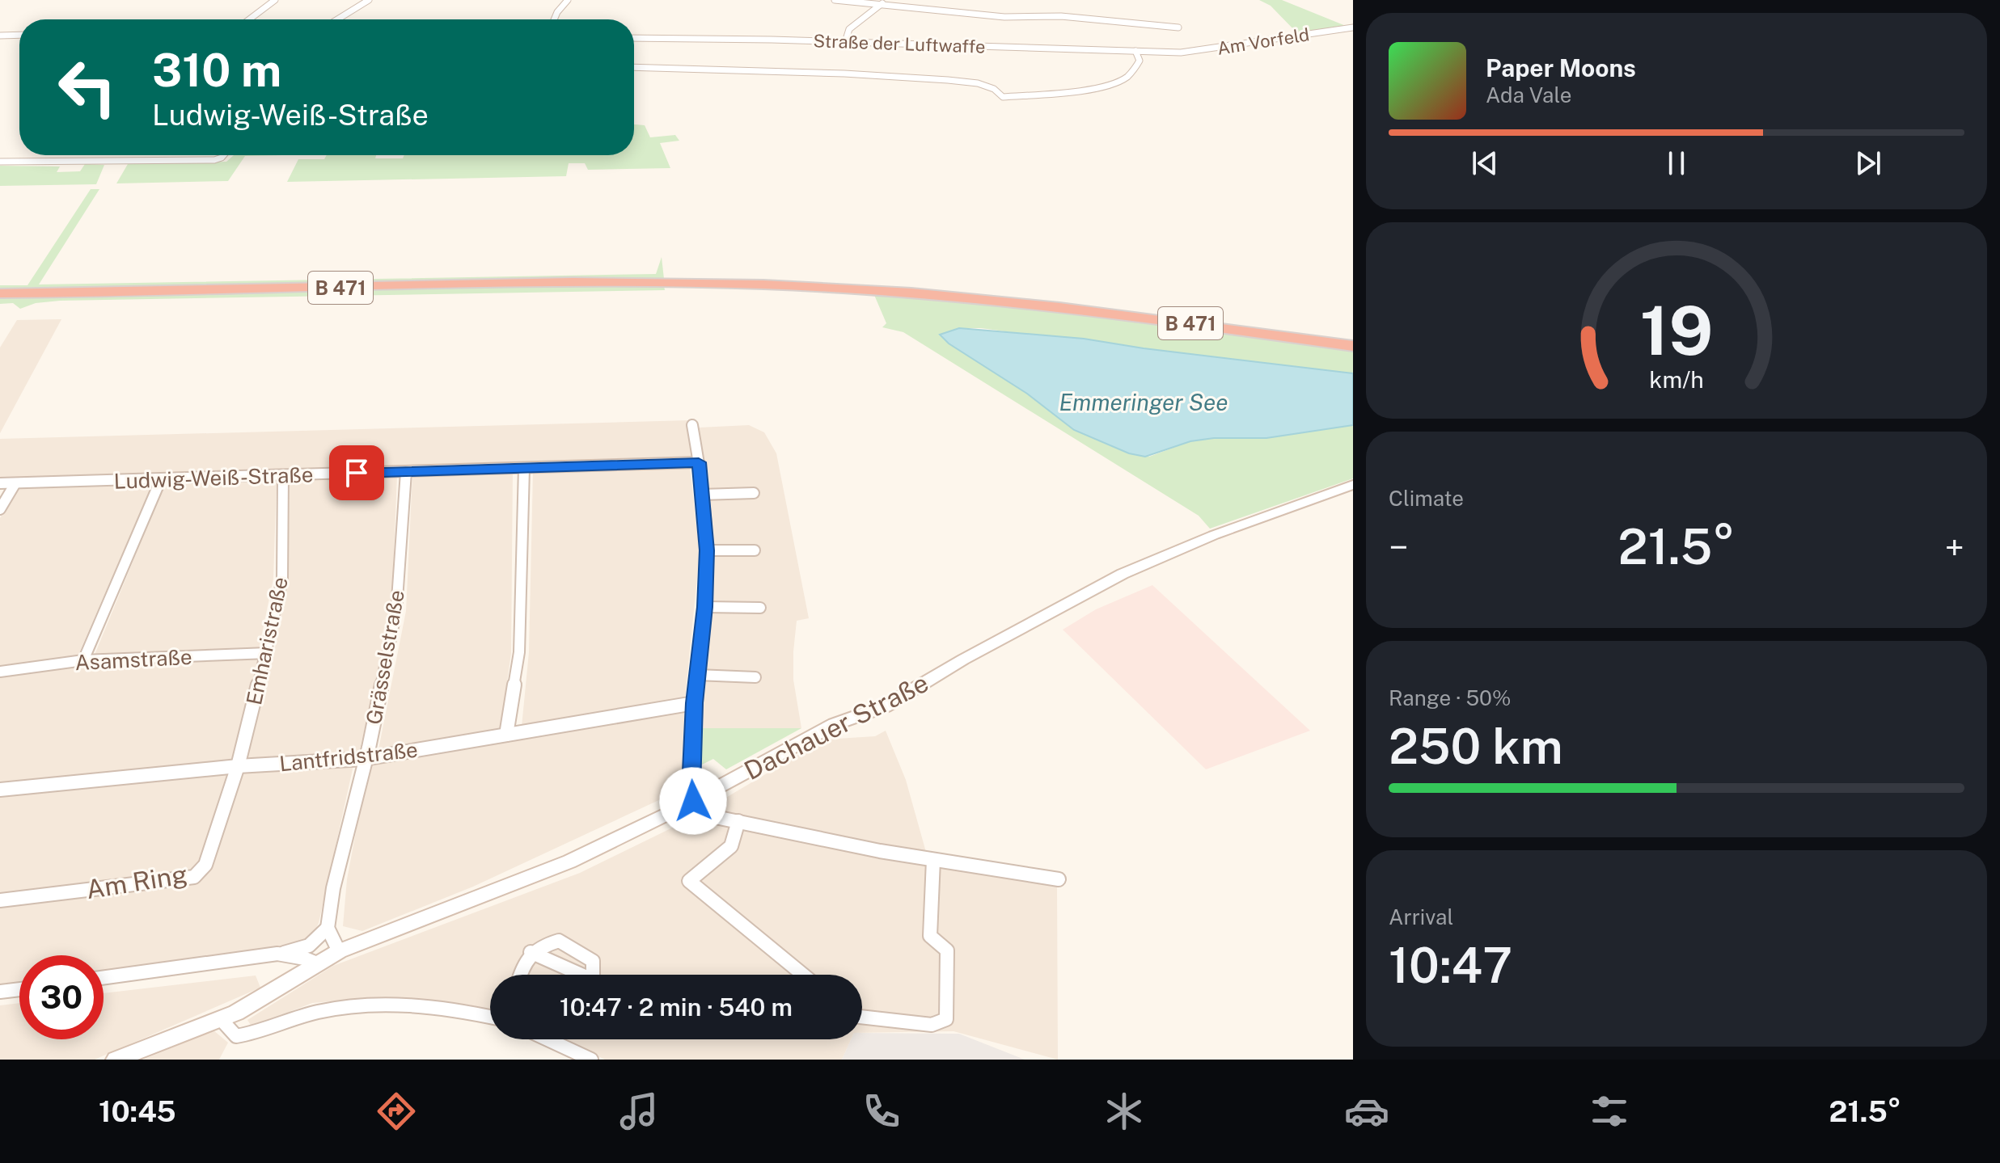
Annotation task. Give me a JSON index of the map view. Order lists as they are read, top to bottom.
{
  "streets": {
    "highway": ["B 471"],
    "street": [
      "Am Vorfeld",
      "Straße der Luftwaffe",
      "Ludwig-Weiß-Straße",
      "Emharistraße",
      "Grässelstraße",
      "Asamstraße",
      "Dachauer Straße",
      "Lantfridstraße",
      "Am Ring"
    ]
  },
  "crossings": [
    ["Am Vorfeld", "Straße der Luftwaffe"],
    ["Ludwig-Weiß-Straße", "Emharistraße"],
    ["Ludwig-Weiß-Straße", "Grässelstraße"],
    ["Emharistraße", "Asamstraße"],
    ["Emharistraße", "Lantfridstraße"],
    ["Emharistraße", "Am Ring"],
    ["Grässelstraße", "Lantfridstraße"],
    ["Lantfridstraße", "Am Ring"]
  ],
  "water": ["Emmeringer See"],
  "page": {
    "turn": ["310 m", "Ludwig-Weiß-Straße"],
    "song": ["Paper Moons", "Ada Vale"],
    "tile": [
      "Climate",
      ["Range · 50%", "250 km"],
      ["Arrival", "10:47"]
    ],
    "heat": ["−", "21.5°", "+"],
    "limit": "30",
    "trip": "10:47 · 2 min · 540 m",
    "tabs": ["10:45", "21.5°"],
    "gauge": ["19", "km/h"]
  }
}
